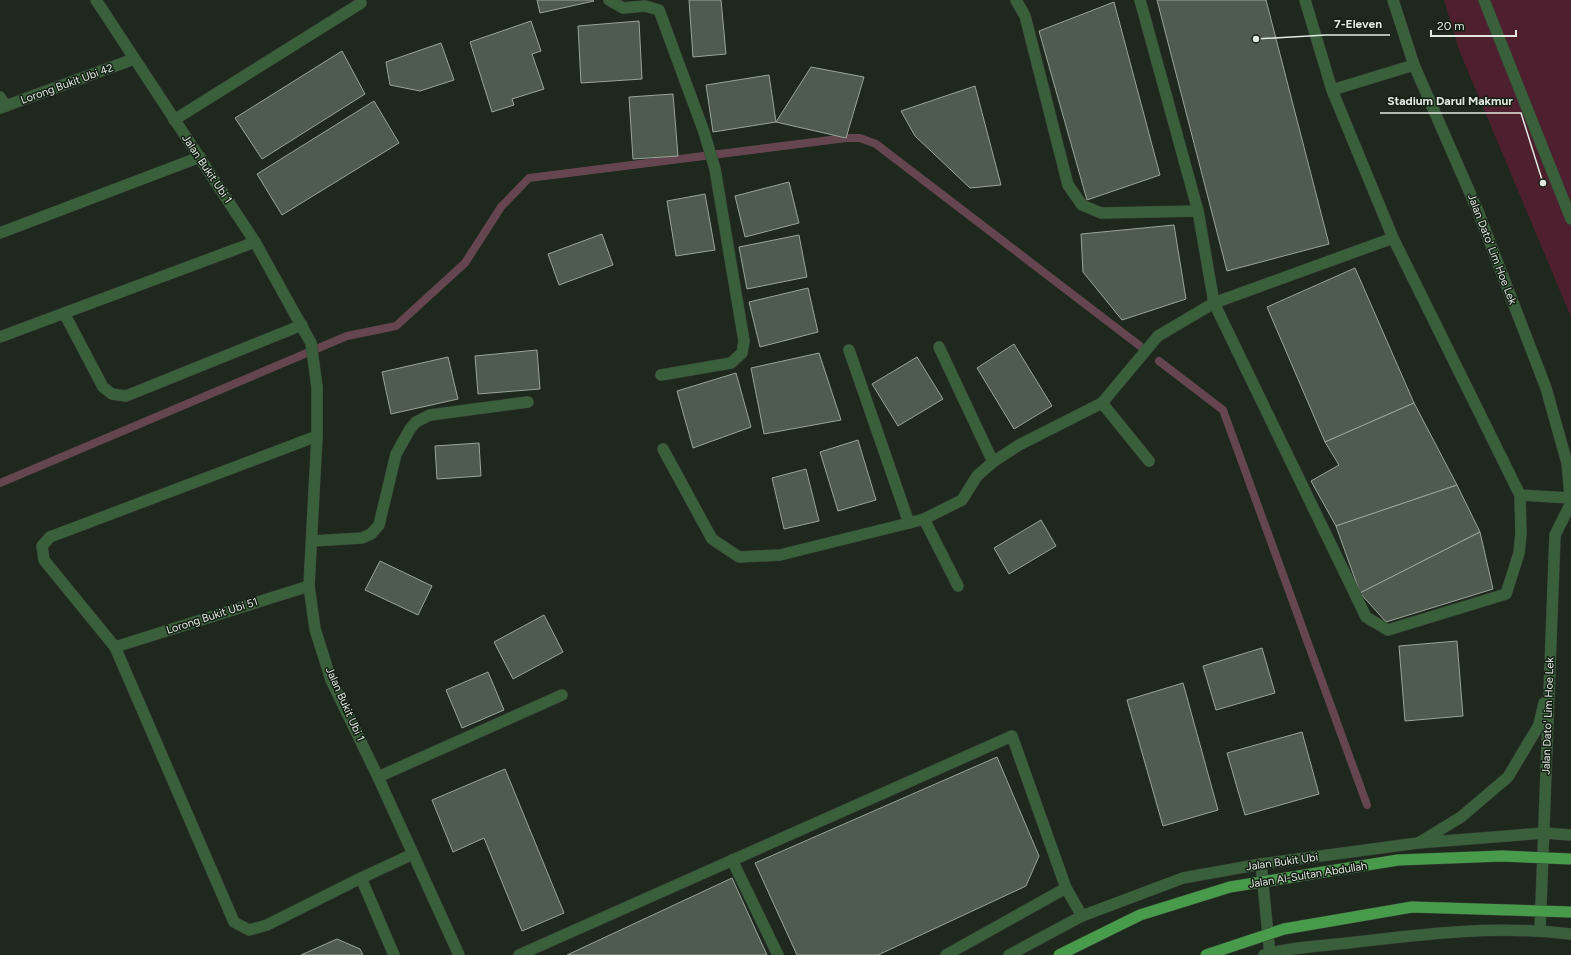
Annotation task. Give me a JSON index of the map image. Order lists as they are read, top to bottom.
{
  "streets": {
    "main road": ["Jalan Al-Sultan Abdullah"],
    "street": [
      "Lorong Bukit Ubi 42",
      "Jalan Bukit Ubi 1",
      "Jalan Dato' Lim Hoe Lek",
      "Lorong Bukit Ubi 51",
      "Jalan Bukit Ubi"
    ]
  },
  "crossings": [
    ["Lorong Bukit Ubi 42", "Jalan Bukit Ubi 1"],
    ["Jalan Bukit Ubi 1", "Lorong Bukit Ubi 51"],
    ["Jalan Dato' Lim Hoe Lek", "Jalan Bukit Ubi"]
  ],
  "places": ["7-Eleven", "Stadium Darul Makmur"],
  "scale_bar": "20 m"
}
